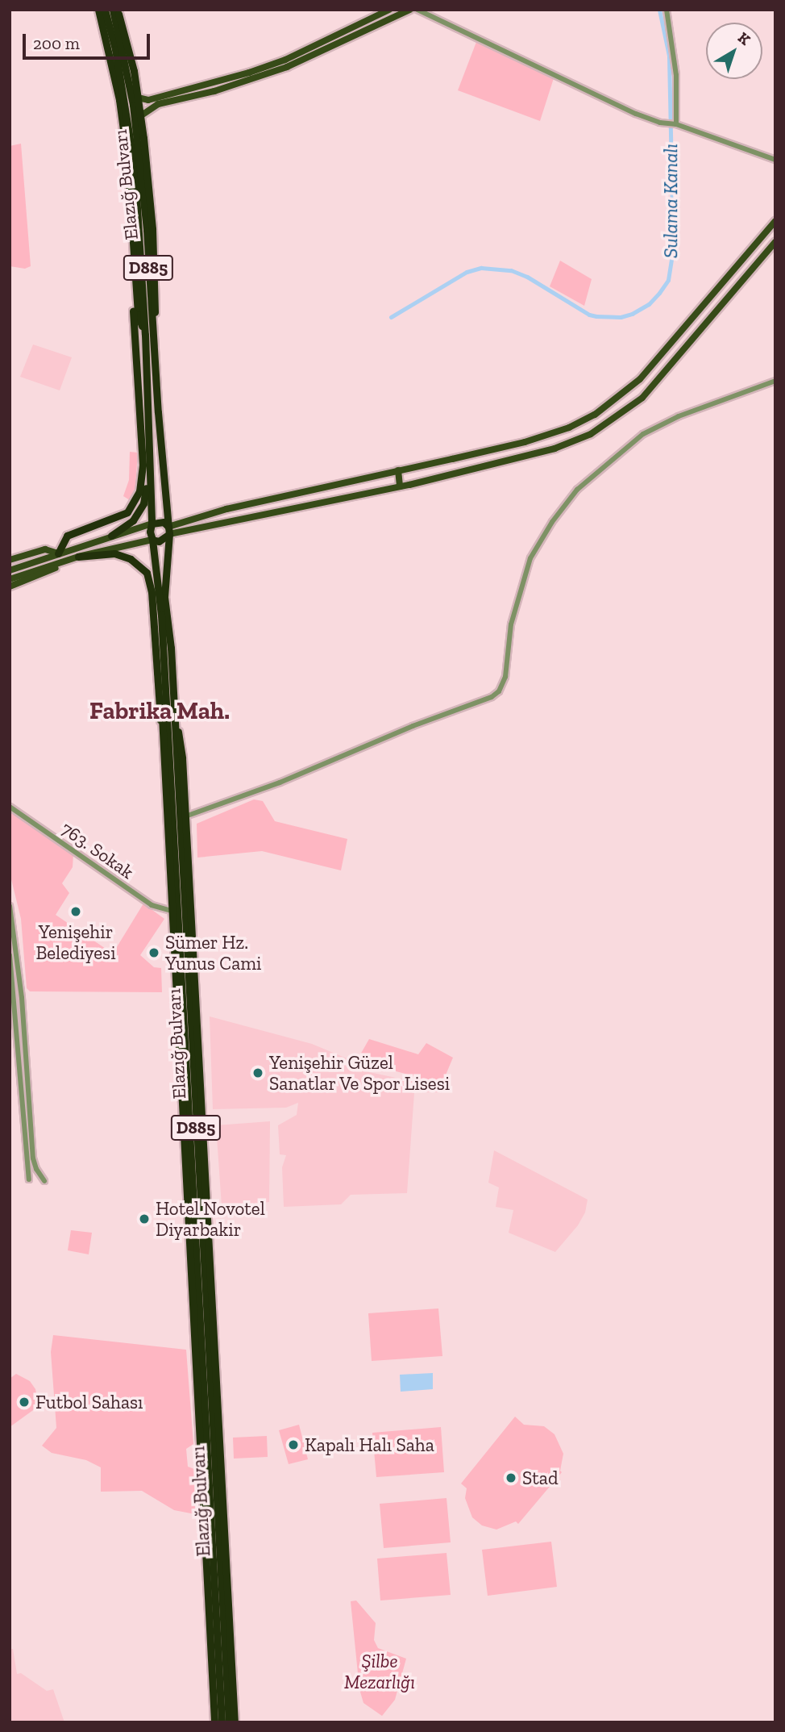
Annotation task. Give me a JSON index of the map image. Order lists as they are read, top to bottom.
{
  "streets": {
    "highway": ["Elazığ Bulvarı", "D885"],
    "street": ["763. Sokak"]
  },
  "districts": ["Fabrika Mah."],
  "water": ["Sulama Kanalı"],
  "parks": ["Şilbe Mezarlığı"],
  "places": [
    "Yenişehir Belediyesi",
    "Sümer Hz. Yunus Cami",
    "Yenişehir Güzel Sanatlar Ve Spor Lisesi",
    "Hotel Novotel Diyarbakir",
    "Futbol Sahası",
    "Kapalı Halı Saha",
    "Stad"
  ],
  "scale_bar": "200 m",
  "north": "top right"
}
